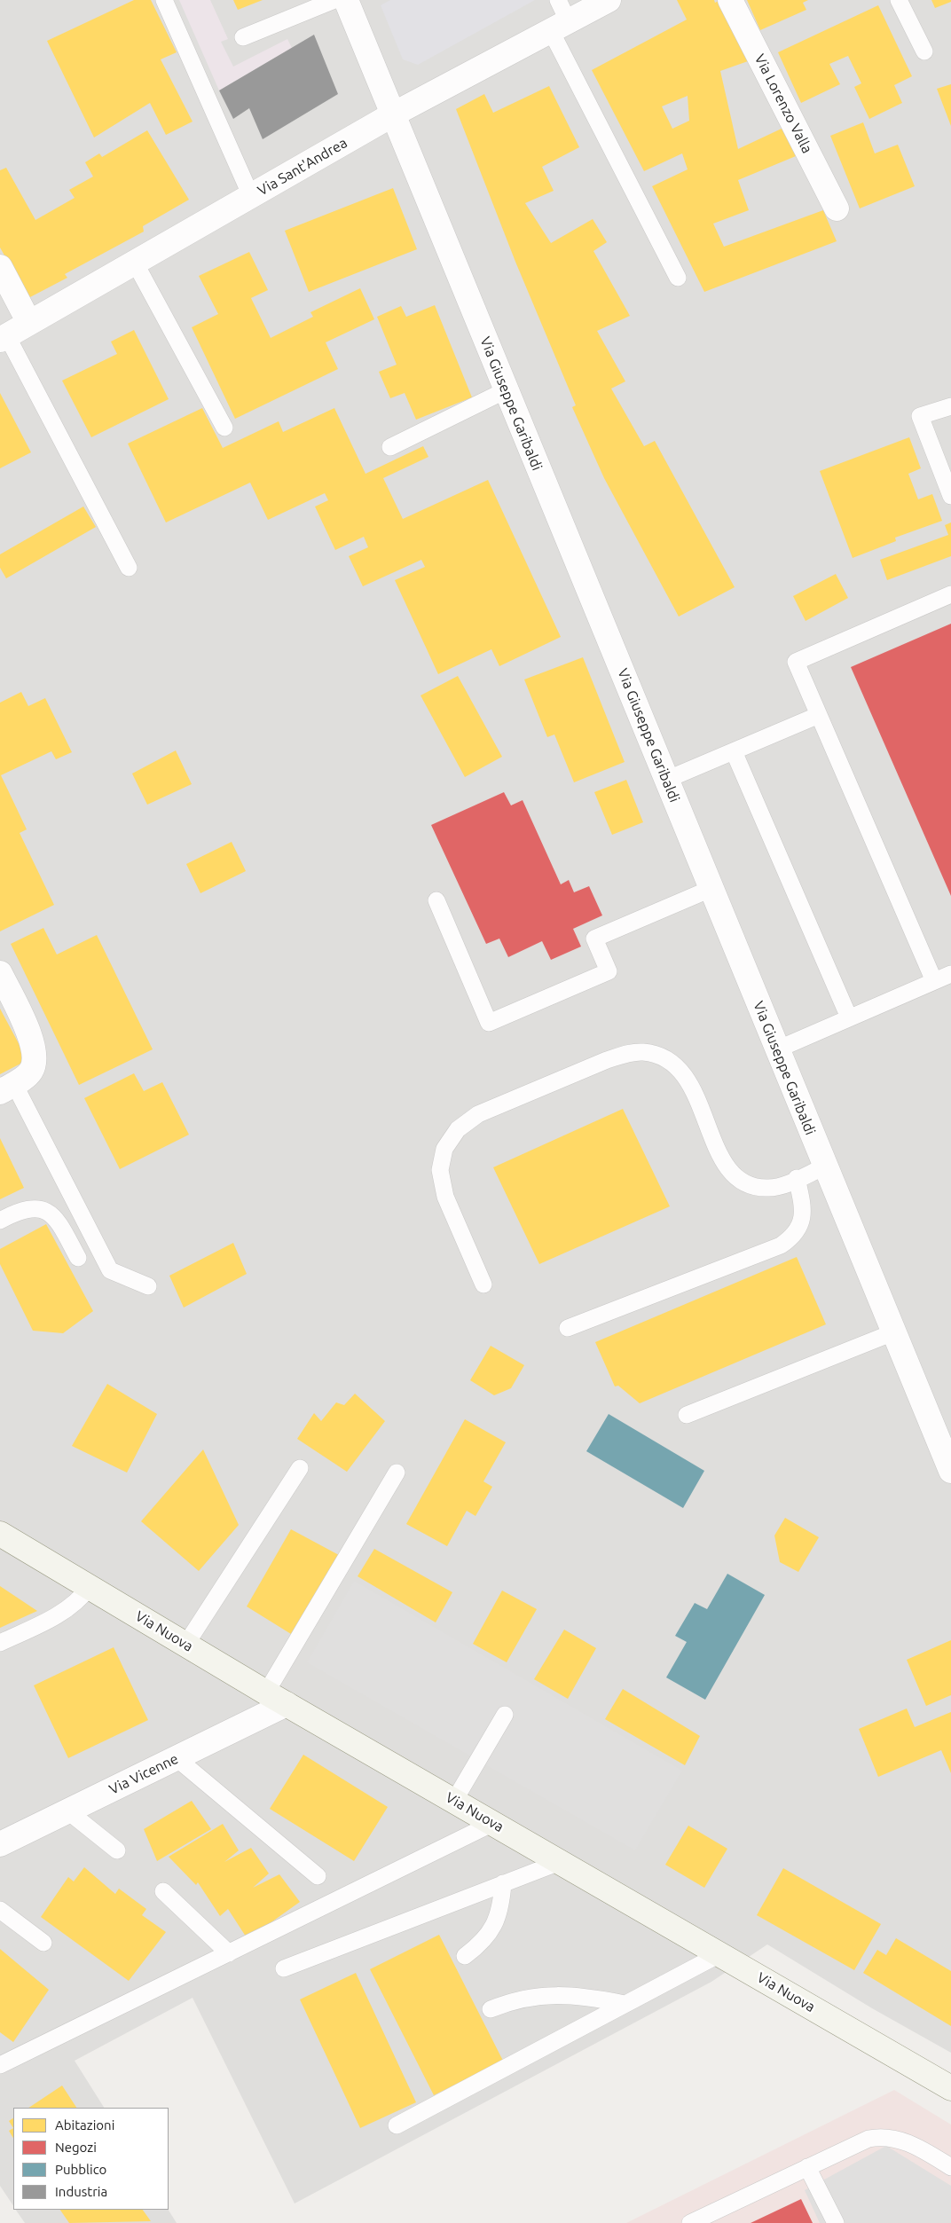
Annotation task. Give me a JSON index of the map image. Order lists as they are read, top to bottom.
{
  "streets": {
    "main road": ["Via Nuova"],
    "street": [
      "Via Lorenzo Valla",
      "Via Sant'Andrea",
      "Via Giuseppe Garibaldi",
      "Via Vicenne"
    ]
  },
  "crossings": [
    ["Via Sant'Andrea", "Via Giuseppe Garibaldi"],
    ["Via Nuova", "Via Vicenne"]
  ],
  "legend": [
    "Abitazioni",
    "Negozi",
    "Pubblico",
    "Industria"
  ]
}
